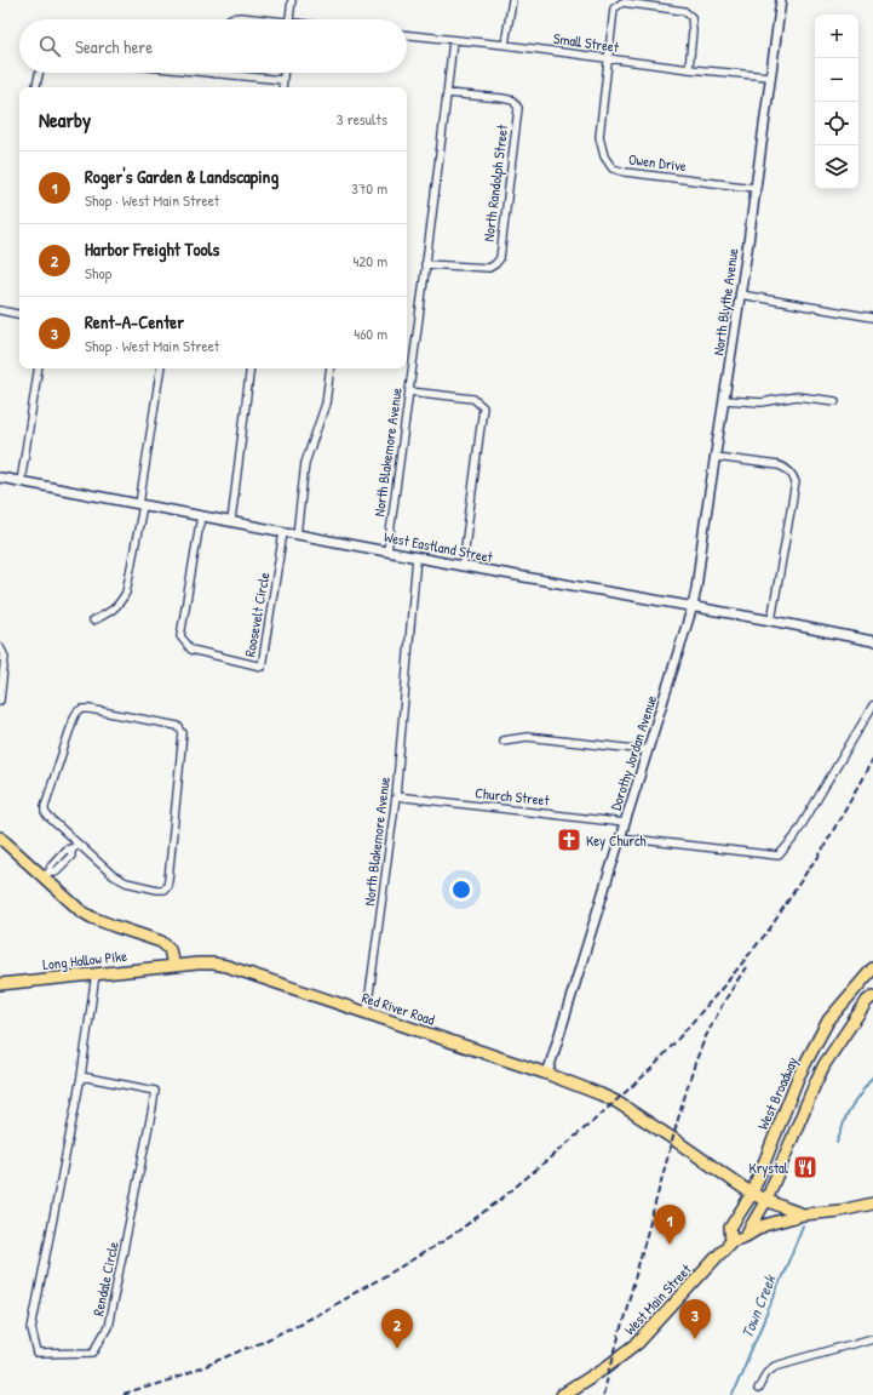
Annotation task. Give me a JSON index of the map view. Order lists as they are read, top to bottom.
{
  "streets": {
    "main road": [
      "Long Hollow Pike",
      "Red River Road",
      "West Broadway",
      "West Main Street"
    ],
    "street": [
      "Small Street",
      "Owen Drive",
      "North Randolph Street",
      "North Blythe Avenue",
      "North Blakemore Avenue",
      "West Eastland Street",
      "Roosevelt Circle",
      "Dorothy Jordan Avenue",
      "Church Street",
      "Rendale Circle"
    ]
  },
  "crossings": [
    ["Small Street", "Owen Drive"],
    ["Small Street", "North Blythe Avenue"],
    ["Small Street", "North Blakemore Avenue"],
    ["Owen Drive", "North Blythe Avenue"],
    ["North Randolph Street", "North Blakemore Avenue"],
    ["North Blythe Avenue", "West Eastland Street"],
    ["North Blythe Avenue", "Dorothy Jordan Avenue"],
    ["North Blakemore Avenue", "West Eastland Street"],
    ["North Blakemore Avenue", "Church Street"],
    ["North Blakemore Avenue", "Red River Road"],
    ["West Eastland Street", "Roosevelt Circle"],
    ["West Eastland Street", "Dorothy Jordan Avenue"],
    ["Dorothy Jordan Avenue", "Church Street"],
    ["Dorothy Jordan Avenue", "Red River Road"],
    ["Long Hollow Pike", "Red River Road"],
    ["Long Hollow Pike", "Rendale Circle"],
    ["Red River Road", "West Broadway"],
    ["Red River Road", "West Main Street"],
    ["West Broadway", "West Main Street"]
  ],
  "water": ["Town Creek"],
  "places": {
    "church": ["Key Church"],
    "restaurant": ["Krystal"]
  },
  "page": {
    "map_buttons": ["+", "−"],
    "search": "Search here",
    "heading": ["Nearby", "3 results"],
    "list": [
      {
        "mark": "1",
        "name": "Roger's Garden & Landscaping",
        "note": "Shop · West Main Street",
        "value": "370 m"
      },
      {
        "mark": "2",
        "name": "Harbor Freight Tools",
        "note": "Shop",
        "value": "420 m"
      },
      {
        "mark": "3",
        "name": "Rent-A-Center",
        "note": "Shop · West Main Street",
        "value": "460 m"
      }
    ],
    "pins": ["1", "3", "2"]
  }
}
